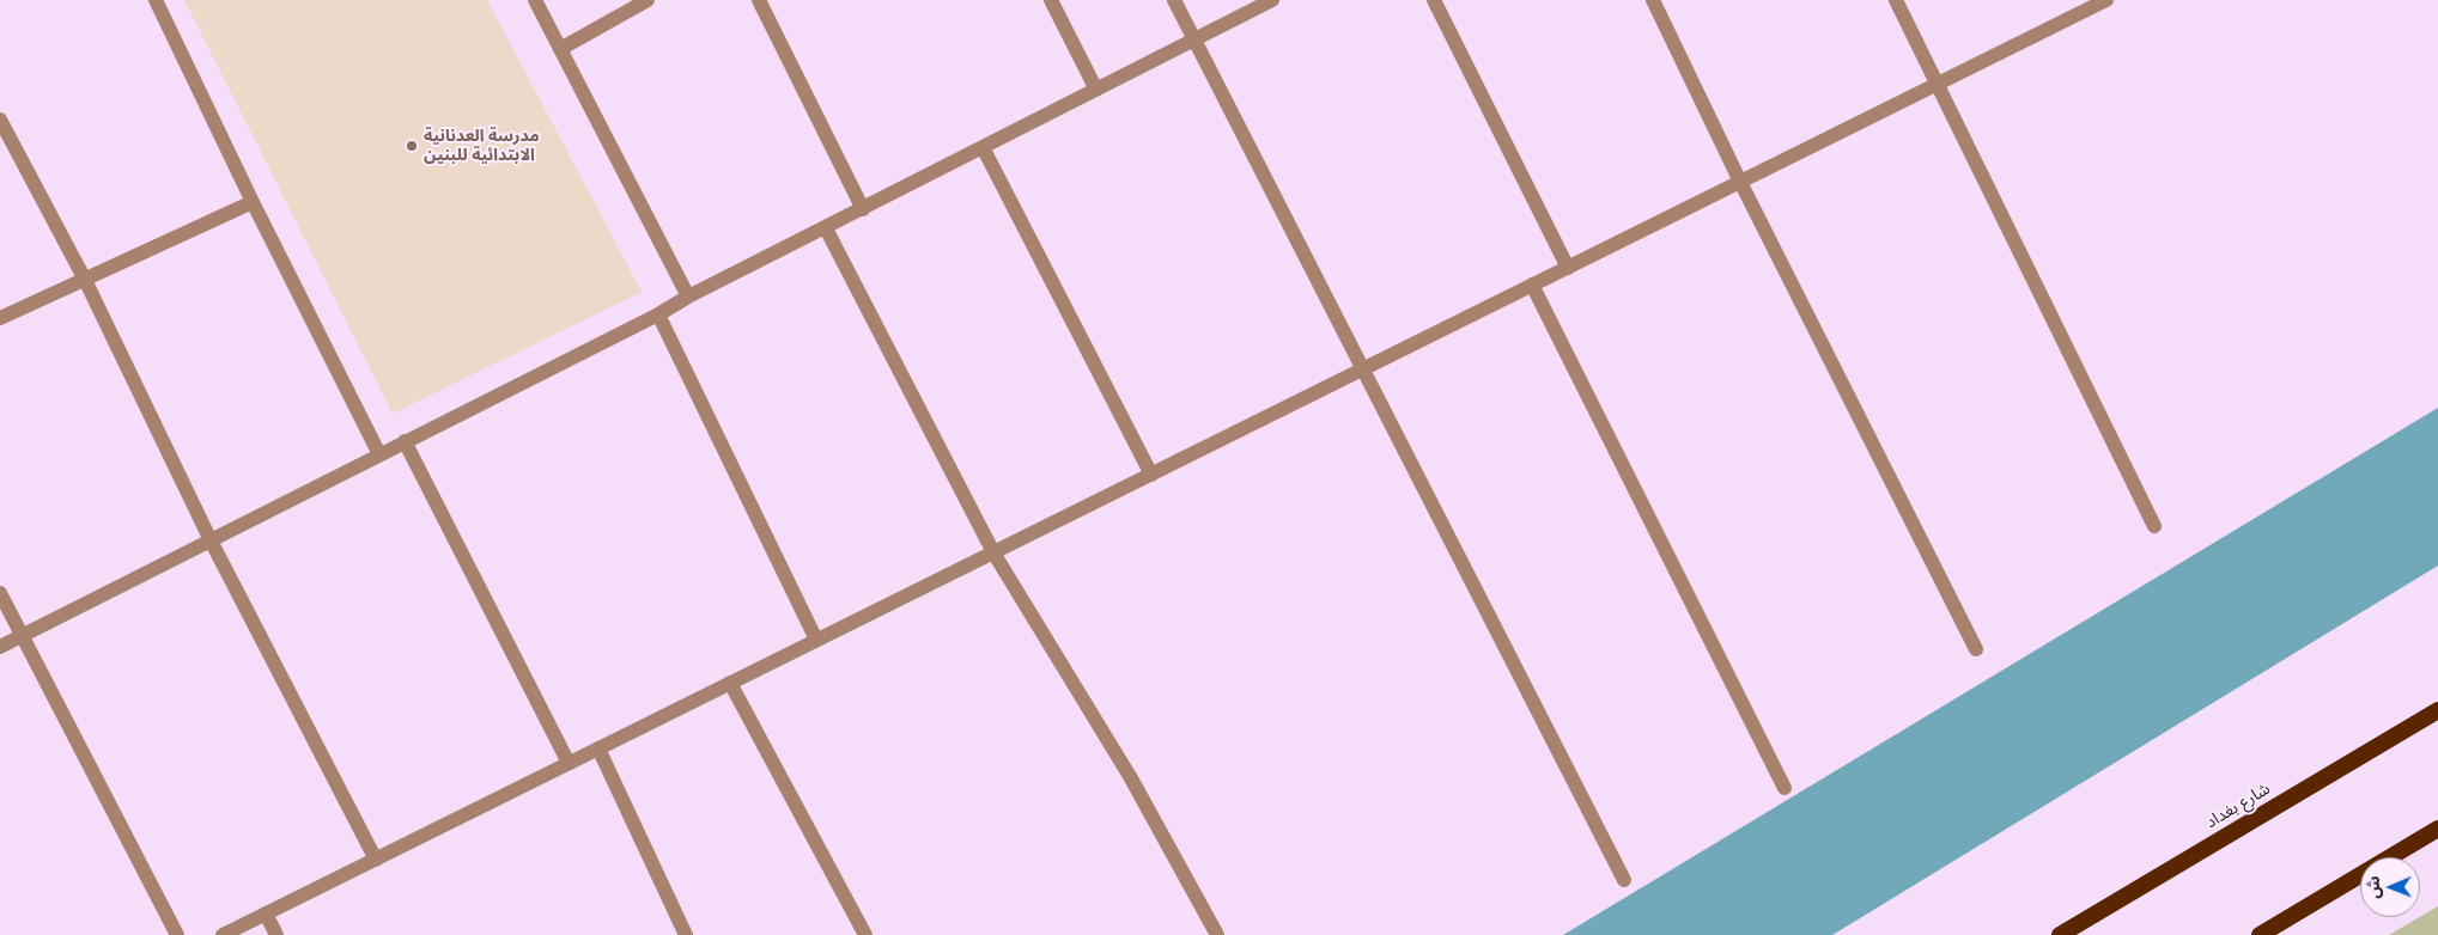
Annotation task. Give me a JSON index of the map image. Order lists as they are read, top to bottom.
{
  "streets": {
    "highway": ["شارع بغداد"]
  },
  "places": ["مدرسة العدنانية الابتدائية للبنين"],
  "north": "left"
}
